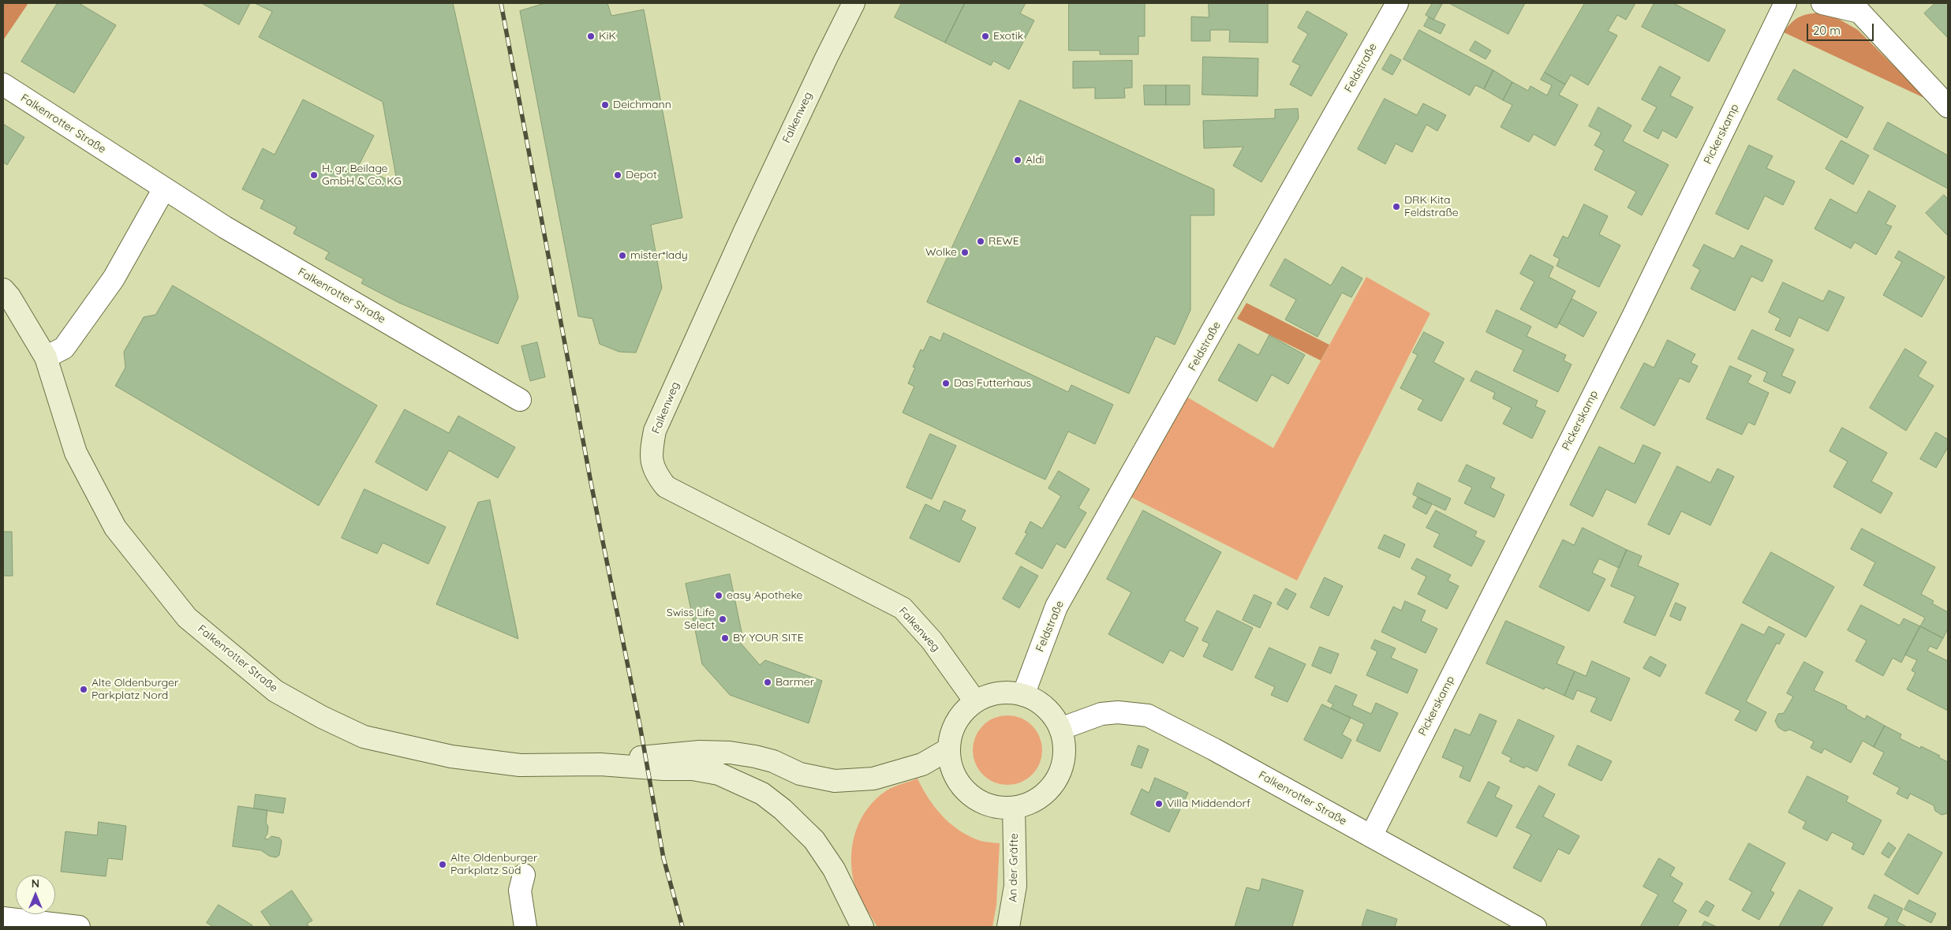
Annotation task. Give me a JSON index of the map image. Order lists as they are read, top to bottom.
{
  "streets": {
    "main road": ["Falkenweg", "Falkenrotter Straße", "An der Gräfte"],
    "street": ["Feldstraße", "Pickerskamp"]
  },
  "crossings": [
    ["Feldstraße", "Falkenweg"],
    ["Feldstraße", "Falkenrotter Straße"],
    ["Feldstraße", "An der Gräfte"],
    ["Falkenweg", "Falkenrotter Straße"],
    ["Falkenweg", "An der Gräfte"],
    ["Falkenrotter Straße", "Pickerskamp"],
    ["Falkenrotter Straße", "An der Gräfte"]
  ],
  "places": [
    "KiK",
    "Exotik",
    "Deichmann",
    "Aldi",
    "H. gr. Beilage GmbH & Co. KG",
    "Depot",
    "DRK Kita Feldstraße",
    "REWE",
    "Wolke",
    "mister*lady",
    "Das Futterhaus",
    "easy Apotheke",
    "Swiss Life Select",
    "BY YOUR SITE",
    "Barmer",
    "Alte Oldenburger Parkplatz Nord",
    "Villa Middendorf",
    "Alte Oldenburger Parkplatz Süd"
  ],
  "scale_bar": "20 m",
  "north": "top"
}
